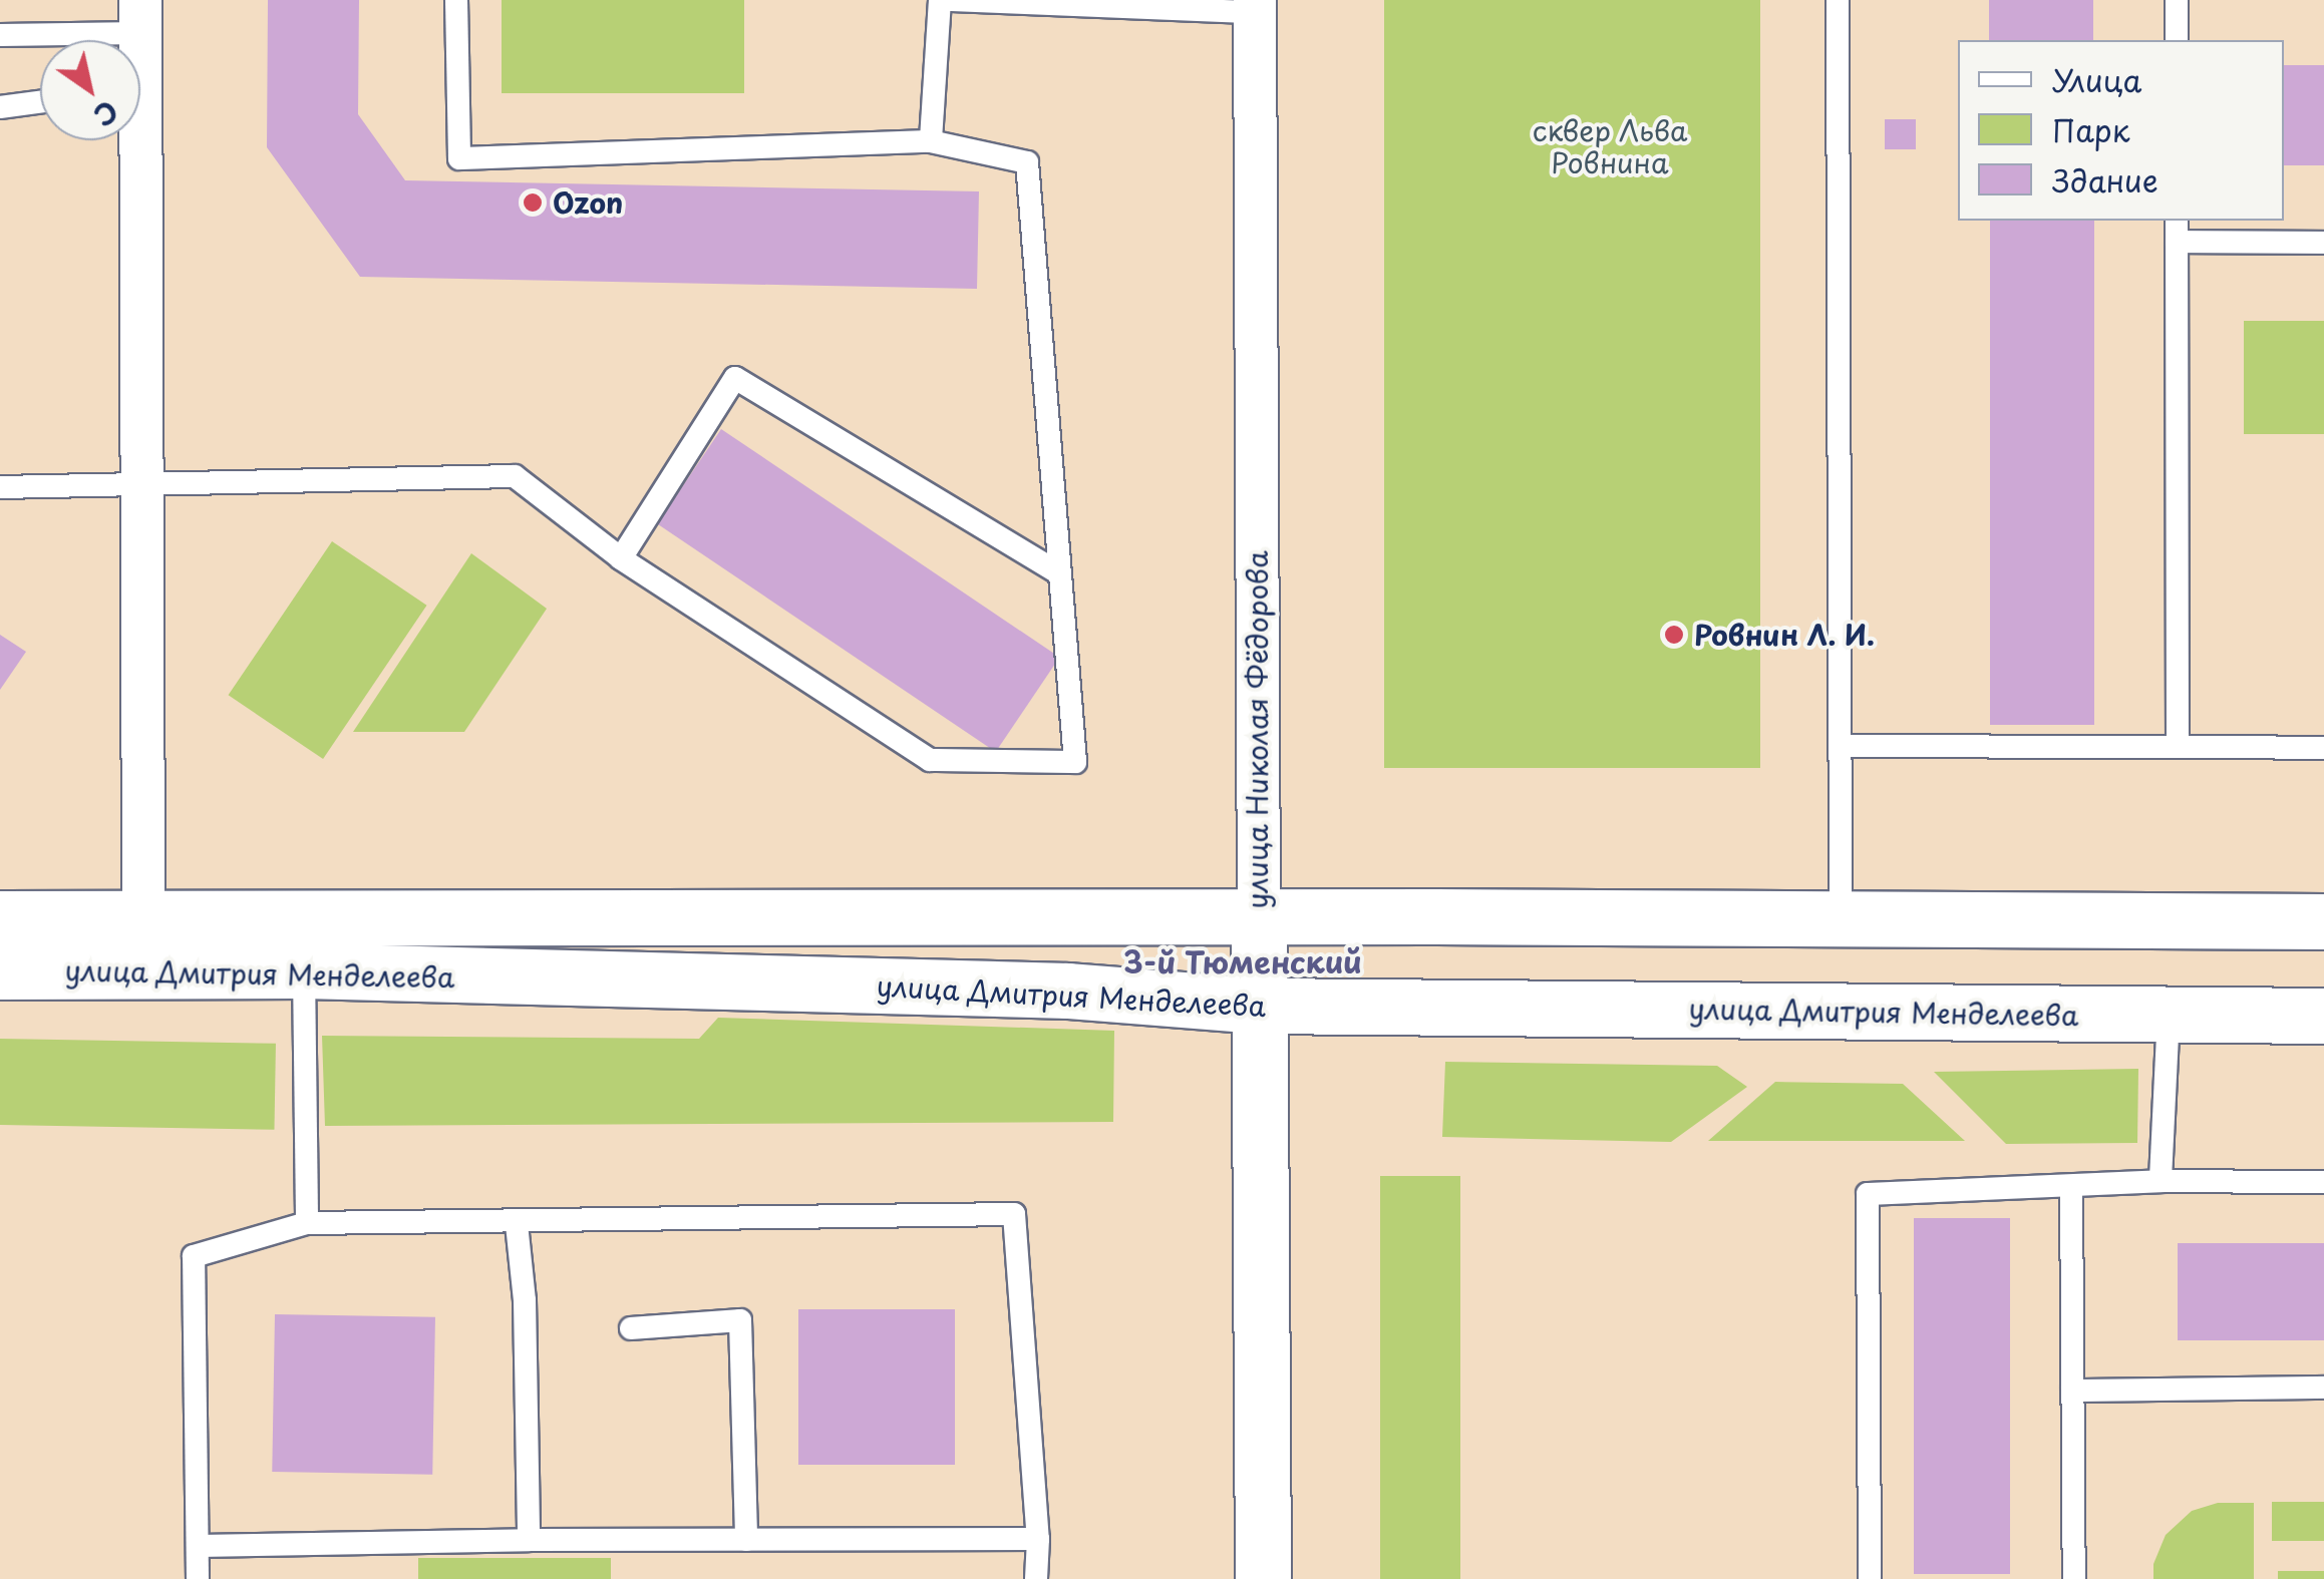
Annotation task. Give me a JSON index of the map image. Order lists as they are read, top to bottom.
{
  "streets": {
    "street": ["улица Николая Фёдорова", "улица Дмитрия Менделеева"]
  },
  "crossings": [
    ["улица Николая Фёдорова", "улица Дмитрия Менделеева"]
  ],
  "districts": ["3-й Тюменский"],
  "parks": ["сквер Льва Ровнина"],
  "places": ["Ozon", "Ровнин Л. И."],
  "legend": ["Улица", "Парк", "Здание"],
  "north": "bottom right"
}
